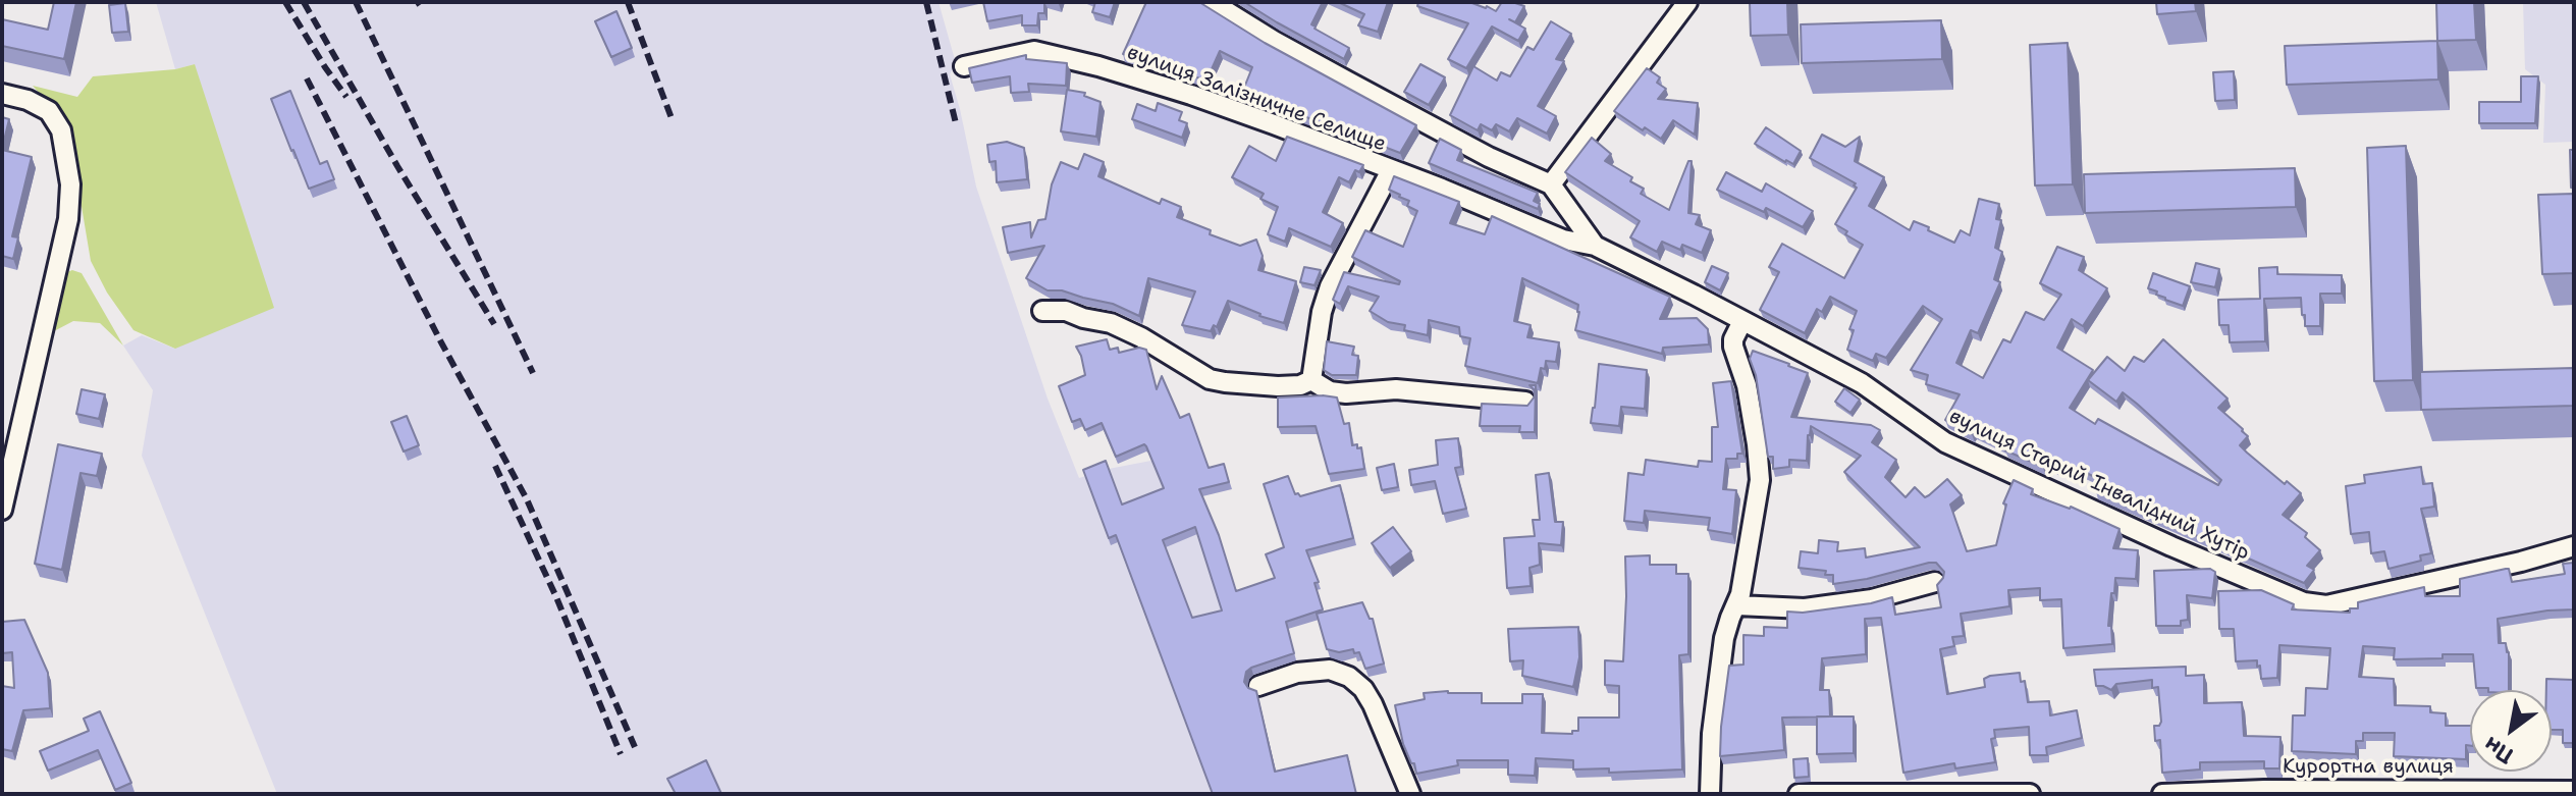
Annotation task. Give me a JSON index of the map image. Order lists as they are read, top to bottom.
{
  "streets": {
    "street": ["вулиця Залізничне Селище", "вулиця Старий Інвалідний Хутір", "Курортна вулиця"]
  },
  "crossings": [
    ["вулиця Залізничне Селище", "вулиця Старий Інвалідний Хутір"]
  ],
  "north": "bottom left"
}
